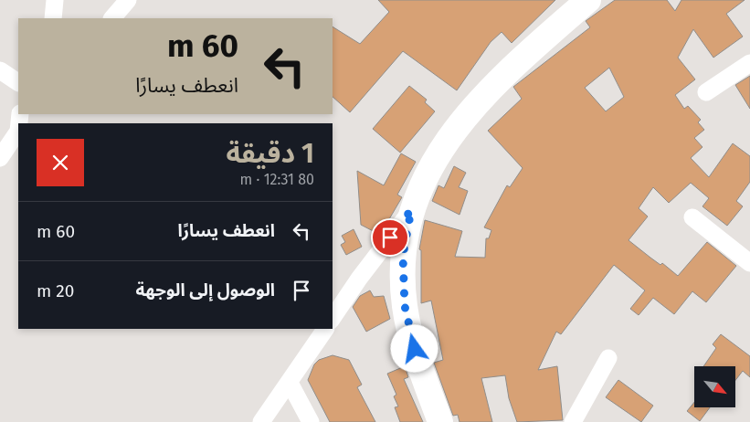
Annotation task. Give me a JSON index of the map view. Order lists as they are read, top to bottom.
{
  "north": "bottom right",
  "page": {
    "turn": ["60 m", "انعطف يسارًا"],
    "heading": ["1 دقيقة", "80 m · 12:31"],
    "list": [
      {
        "name": "انعطف يسارًا",
        "value": "60 m"
      },
      {
        "name": "الوصول إلى الوجهة",
        "value": "20 m"
      }
    ]
  }
}
